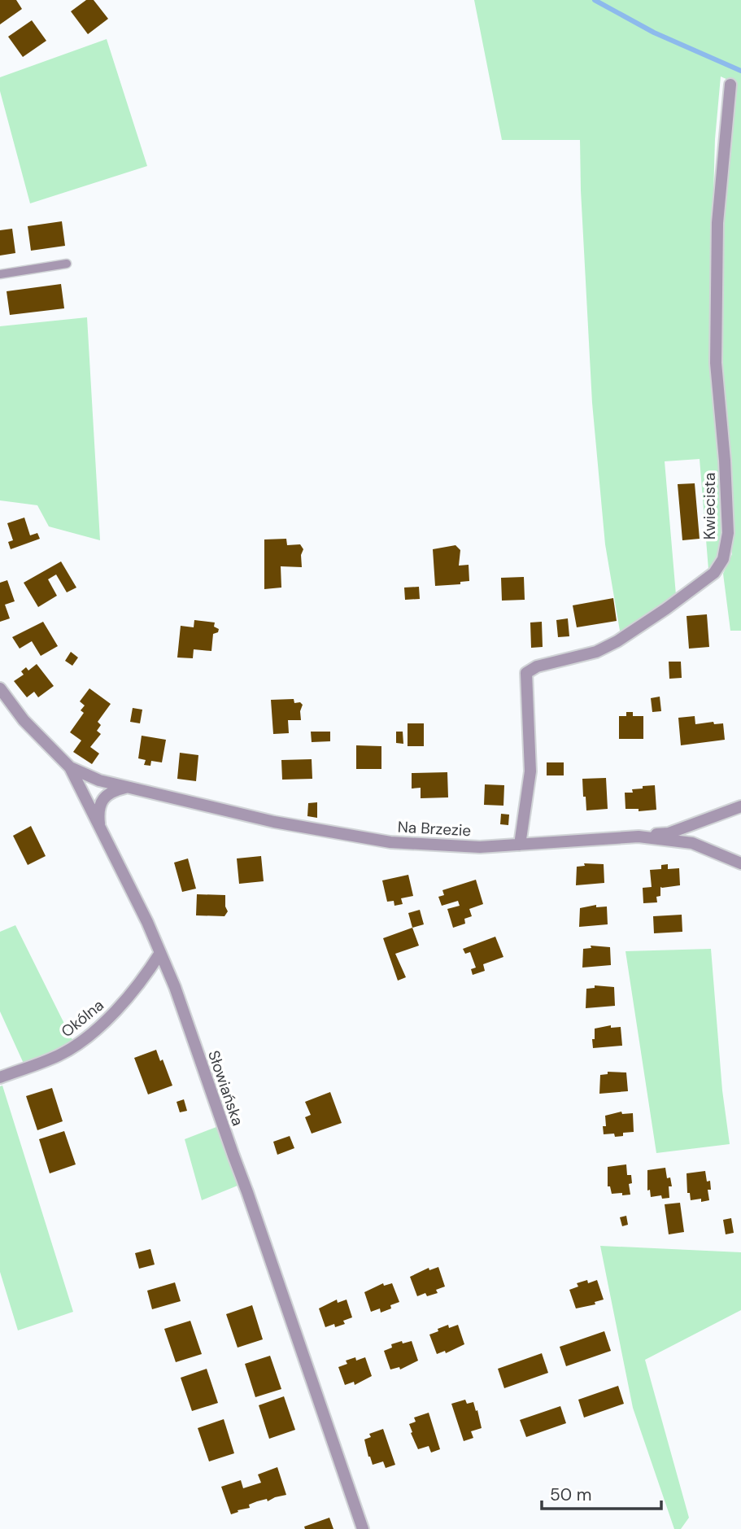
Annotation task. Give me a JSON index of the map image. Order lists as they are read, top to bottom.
{
  "streets": {
    "street": [
      "Kwiecista",
      "Na Brzezie",
      "Okólna",
      "Słowiańska"
    ]
  },
  "crossings": [
    ["Kwiecista", "Na Brzezie"],
    ["Na Brzezie", "Słowiańska"],
    ["Okólna", "Słowiańska"]
  ],
  "scale_bar": "50 m"
}
